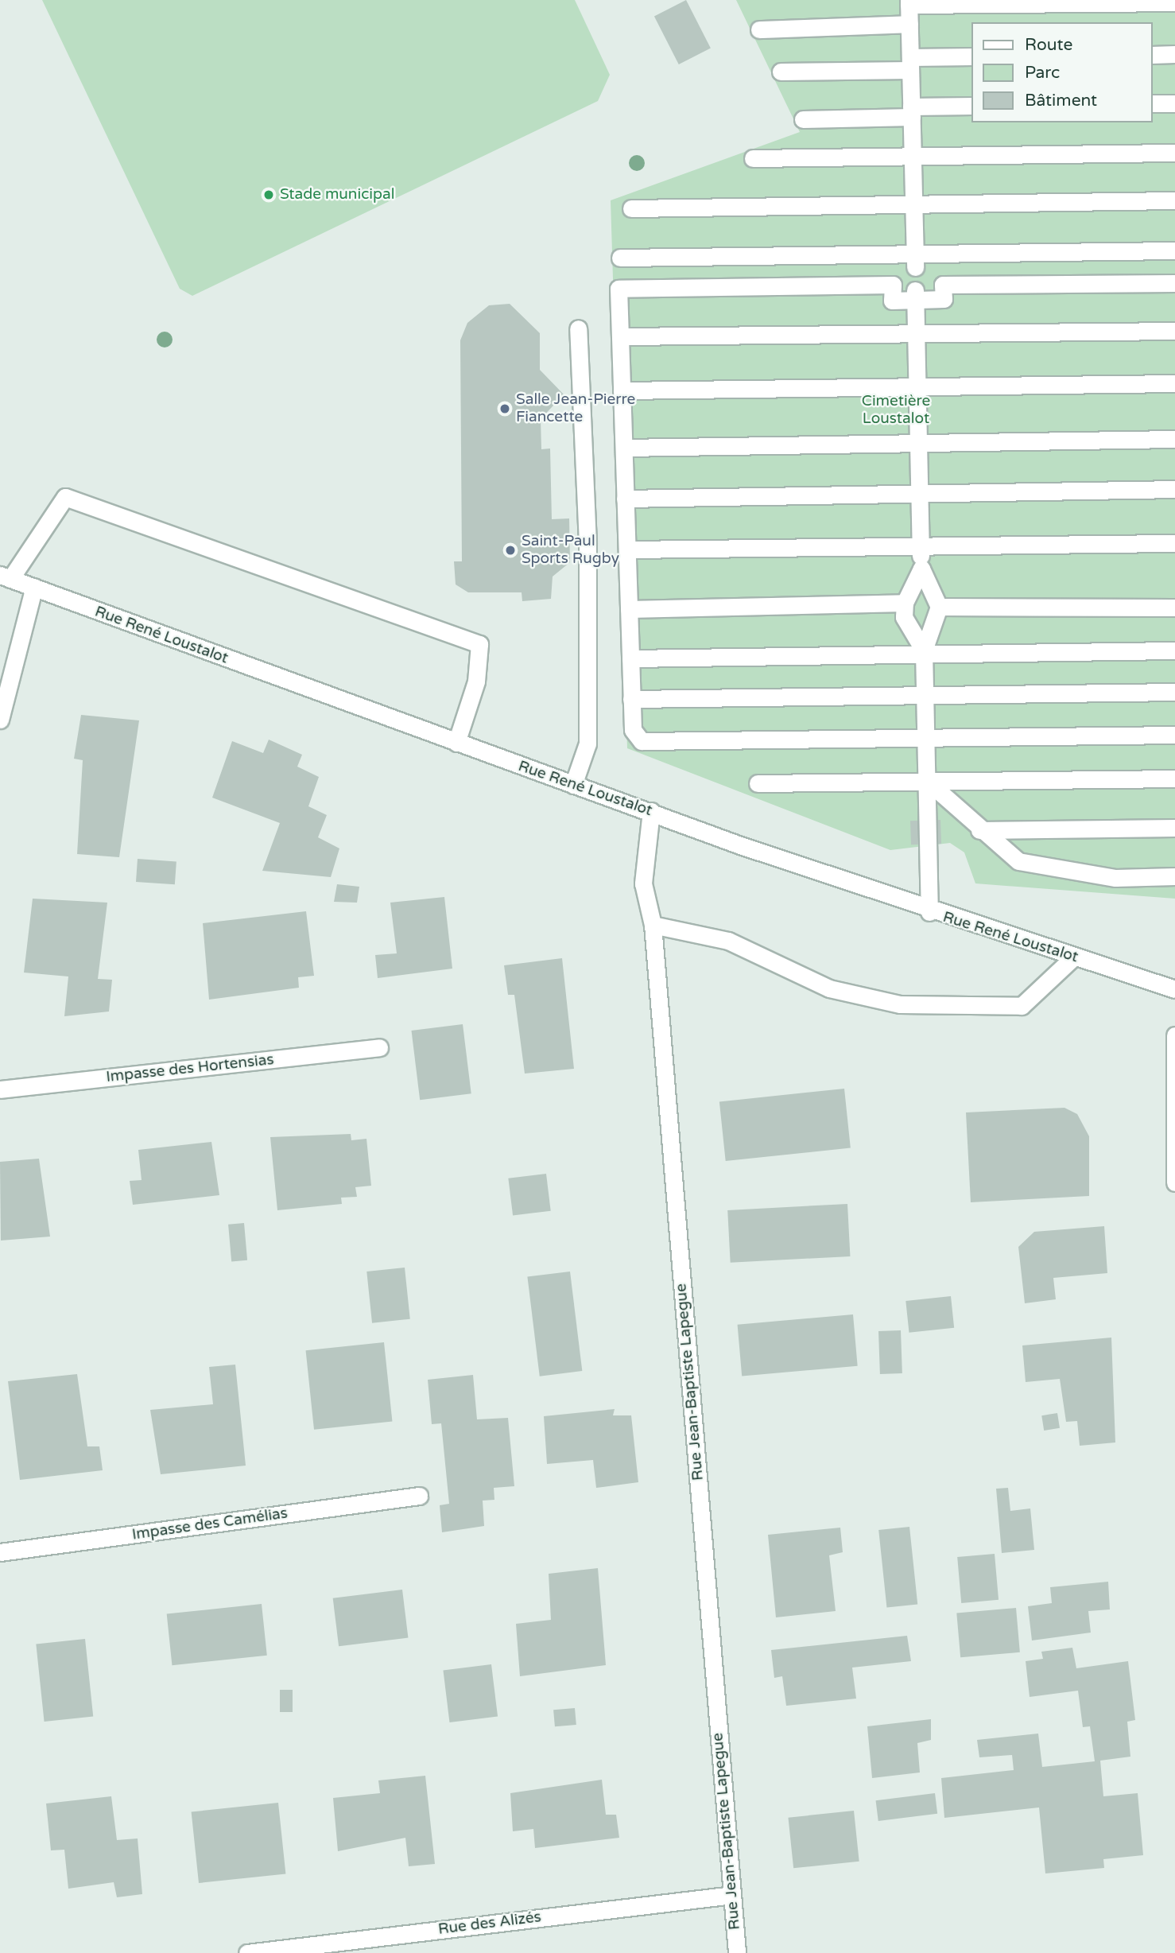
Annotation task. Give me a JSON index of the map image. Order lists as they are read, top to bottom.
{
  "streets": {
    "street": [
      "Rue René Loustalot",
      "Impasse des Hortensias",
      "Rue Jean-Baptiste Lapegue",
      "Impasse des Camélias",
      "Rue des Alizés"
    ]
  },
  "crossings": [
    ["Rue René Loustalot", "Rue Jean-Baptiste Lapegue"],
    ["Rue Jean-Baptiste Lapegue", "Rue des Alizés"]
  ],
  "parks": ["Cimetière Loustalot"],
  "places": ["Stade municipal", "Salle Jean-Pierre Fiancette", "Saint-Paul Sports Rugby"],
  "legend": ["Route", "Parc", "Bâtiment"]
}
